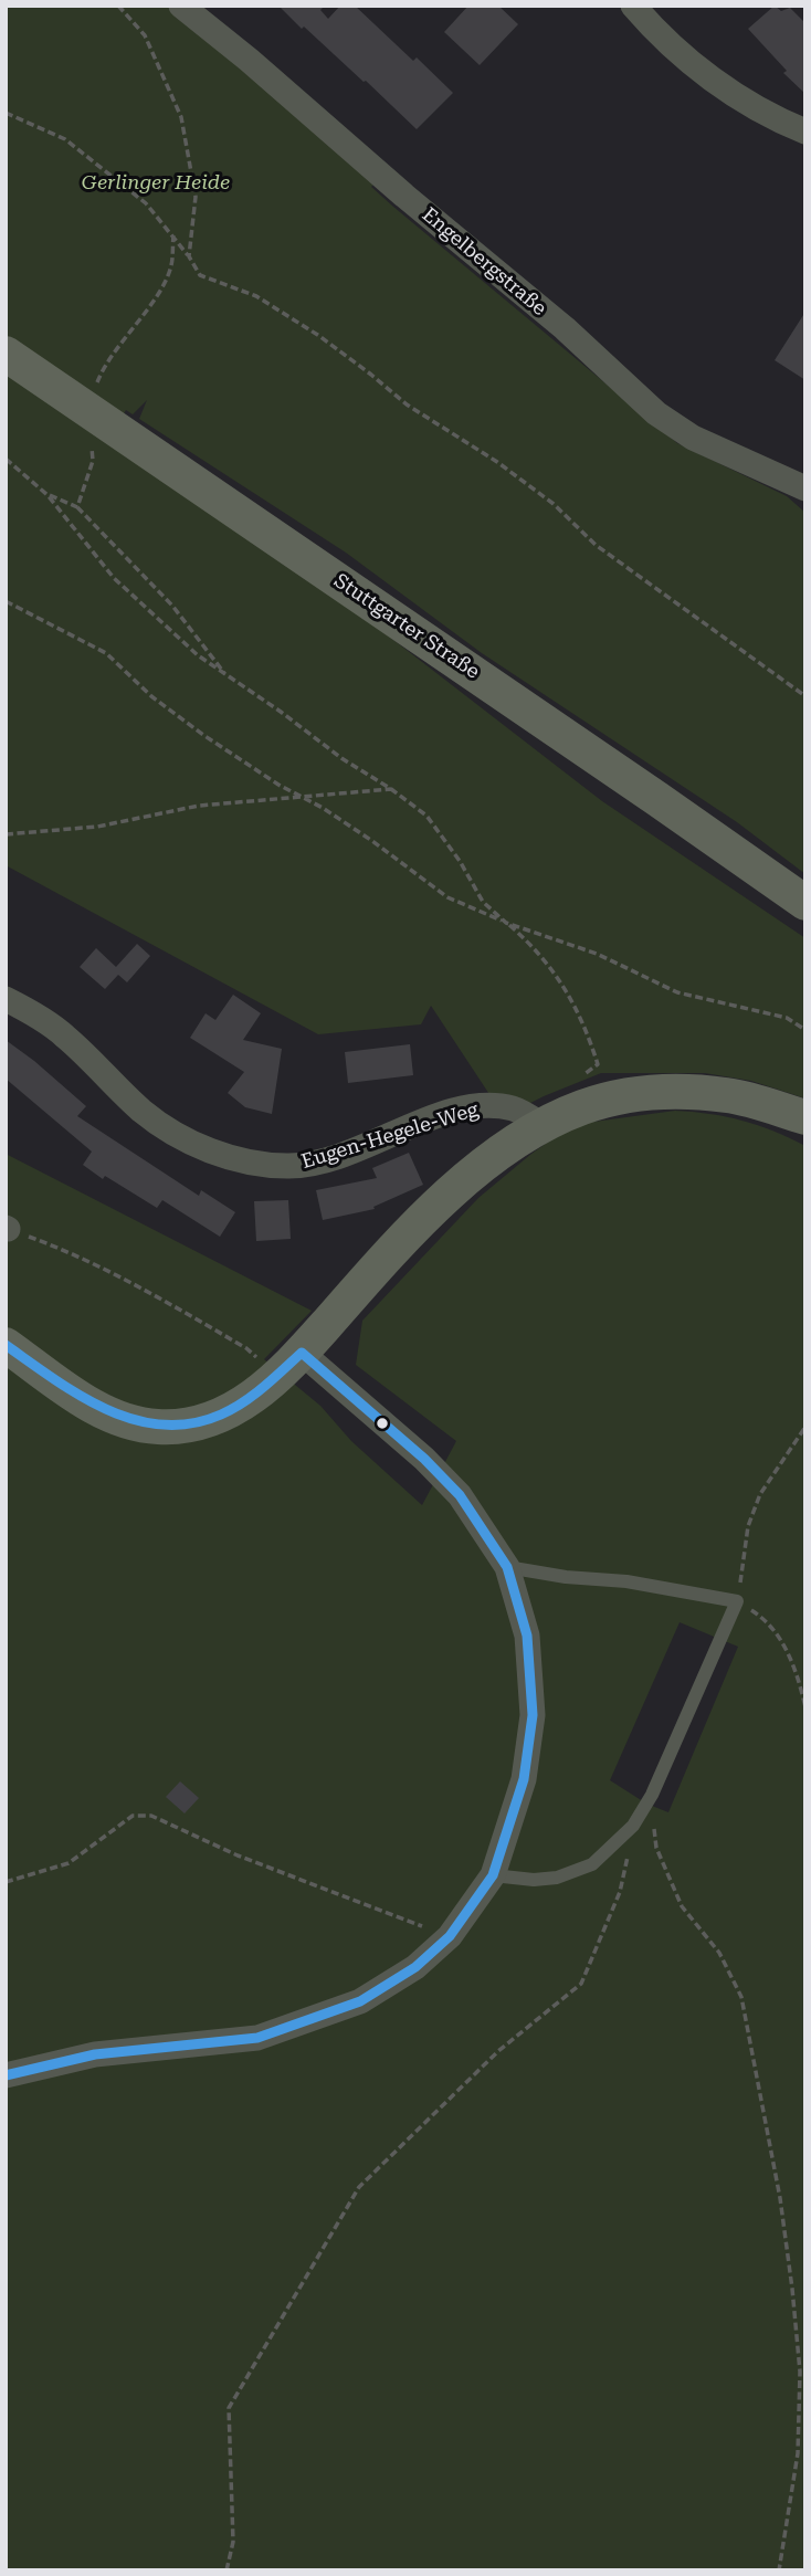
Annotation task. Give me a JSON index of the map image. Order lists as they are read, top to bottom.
{
  "streets": {
    "main road": ["Stuttgarter Straße"],
    "street": ["Engelbergstraße", "Eugen-Hegele-Weg"]
  },
  "parks": ["Gerlinger Heide"]
}
